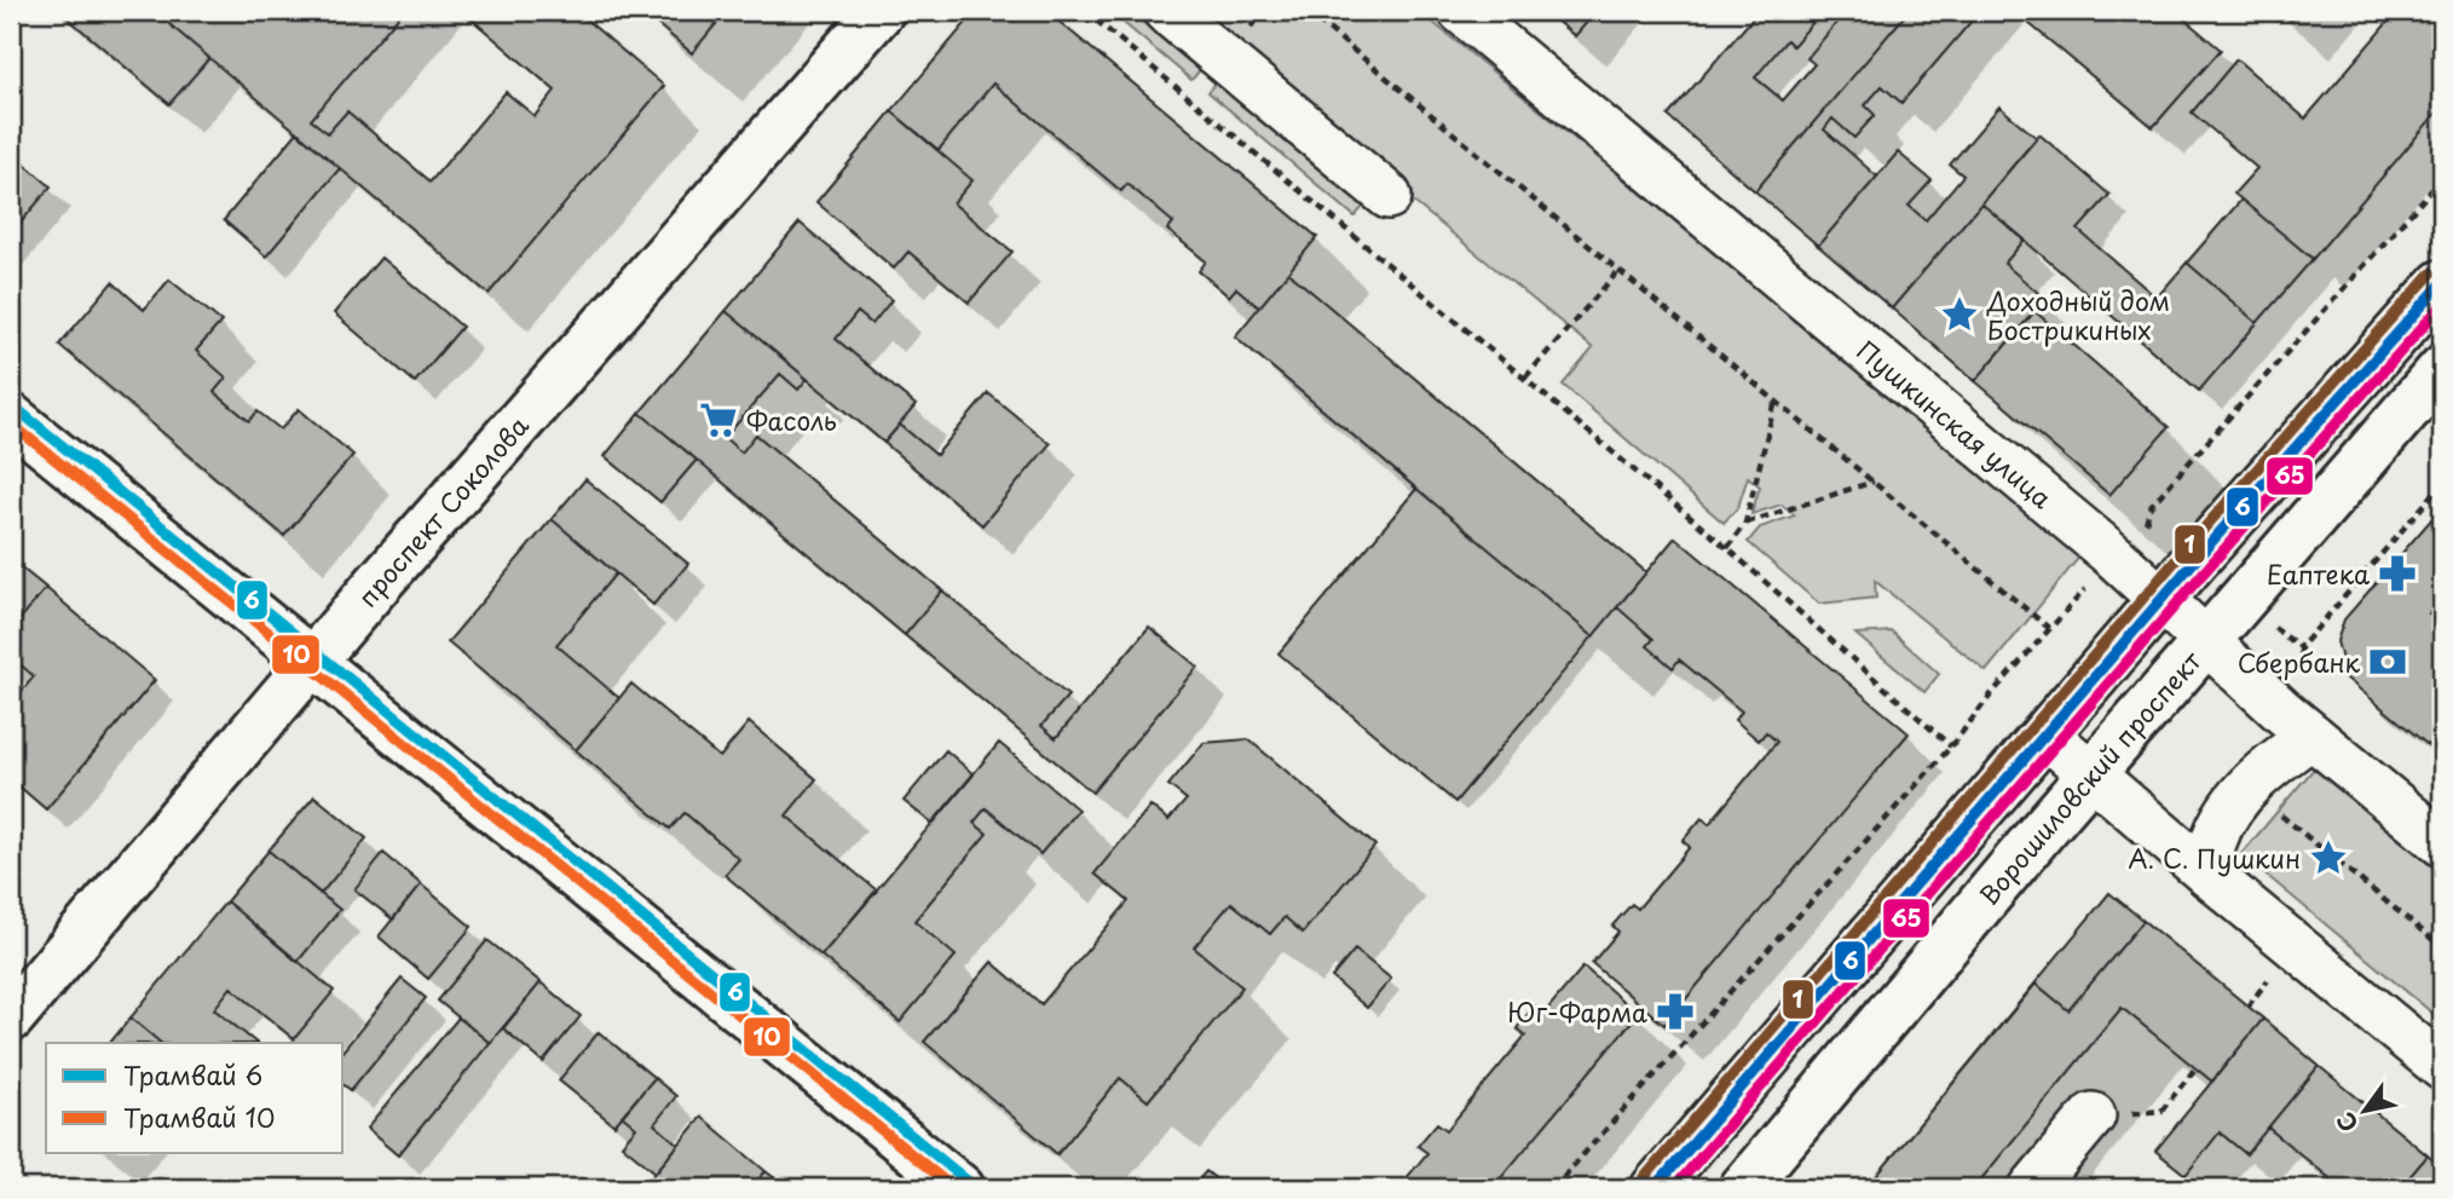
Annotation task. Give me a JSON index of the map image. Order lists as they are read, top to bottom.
{
  "streets": {
    "main road": ["проспект Соколова", "Ворошиловский проспект"],
    "street": ["Пушкинская улица"]
  },
  "crossings": [
    ["Пушкинская улица", "Ворошиловский проспект"]
  ],
  "places": {
    "place": ["Доходный дом Бострикиных", "А. С. Пушкин"],
    "supermarket": ["Фасоль"],
    "pharmacy": ["Еаптека", "Юг-Фарма"],
    "bank": ["Сбербанк"]
  },
  "lines": [
    "transit line 1",
    "transit line 6",
    "transit line 65",
    "tram line 6",
    "tram line 10"
  ],
  "legend": ["Трамвай 6", "Трамвай 10"],
  "north": "bottom left"
}
